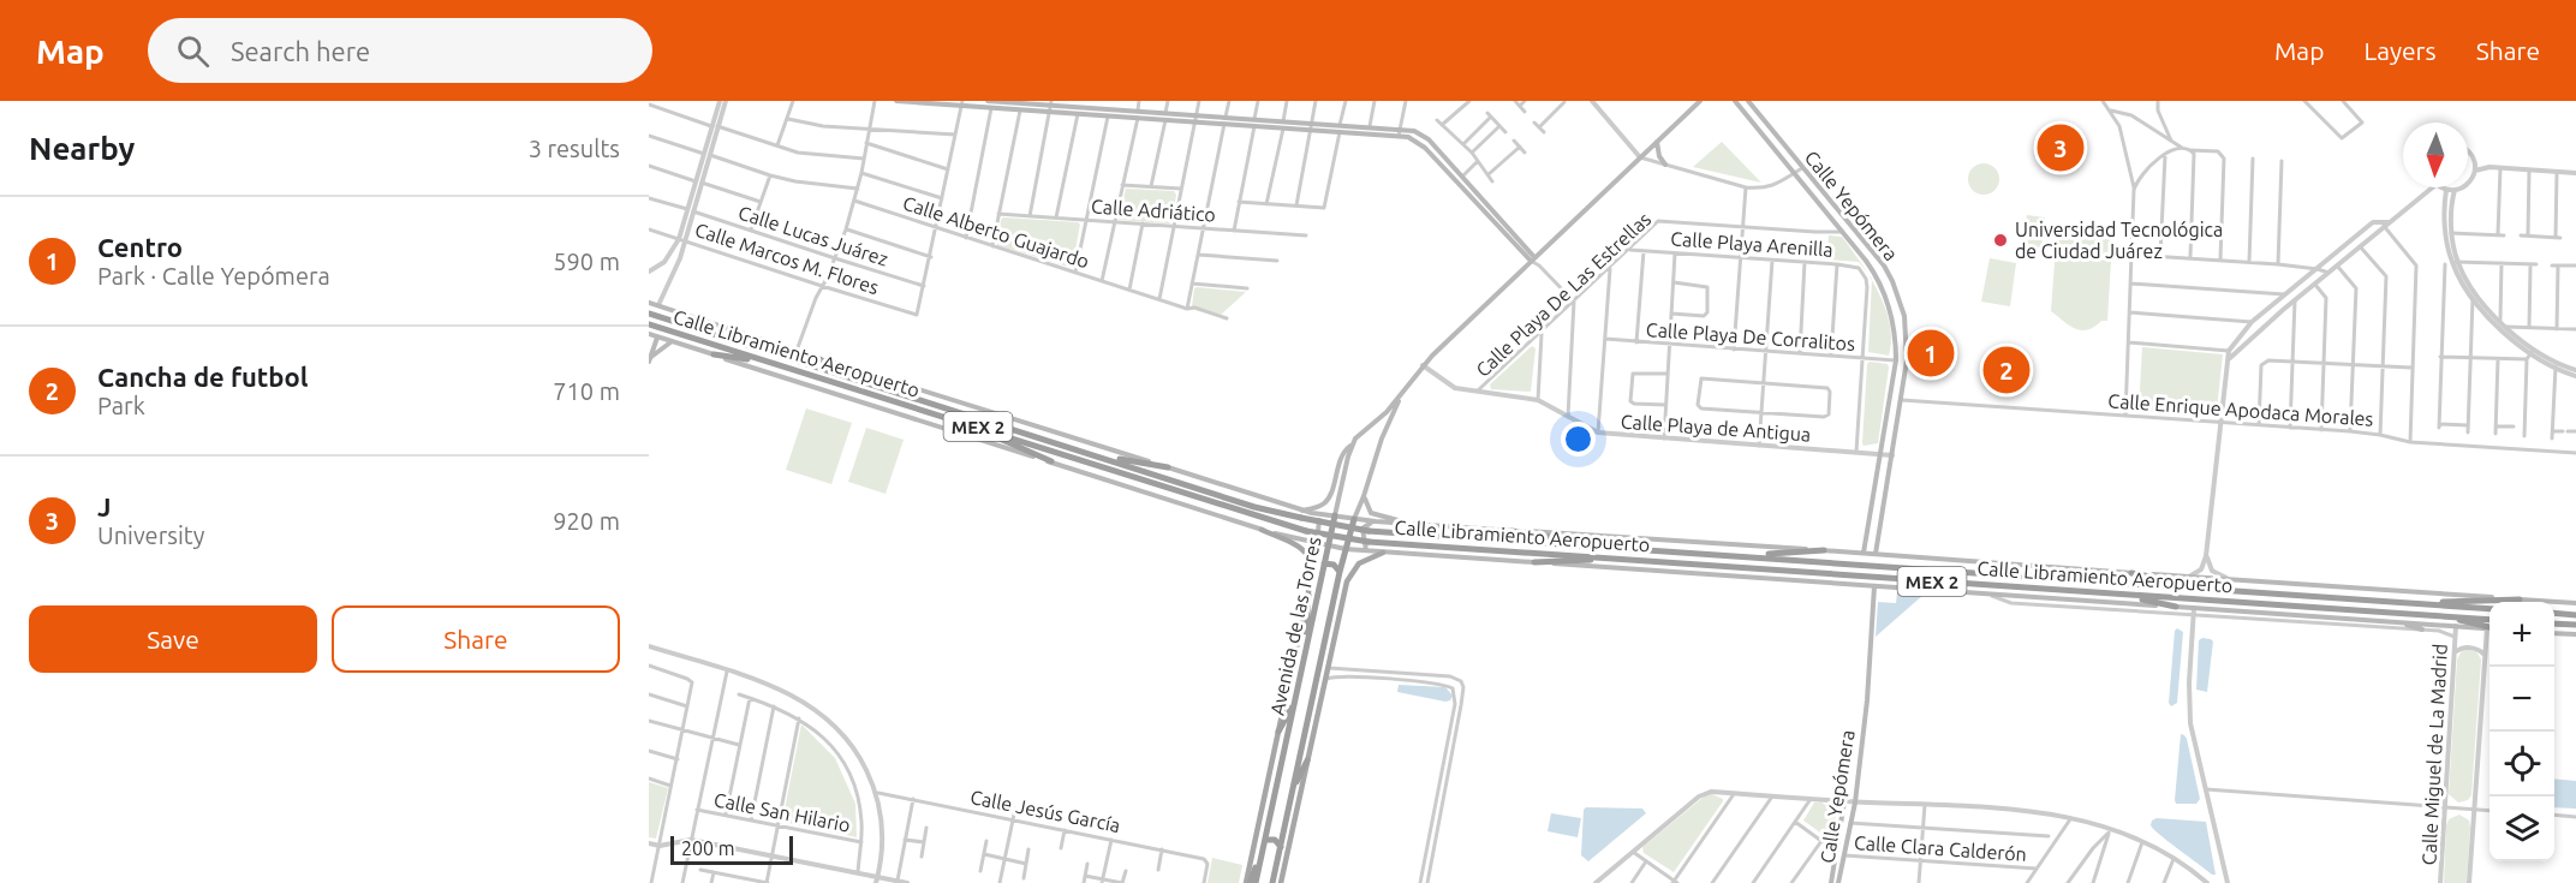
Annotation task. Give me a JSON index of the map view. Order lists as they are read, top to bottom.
{
  "streets": {
    "highway": ["Calle Libramiento Aeropuerto", "MEX 2", "Avenida de las Torres"],
    "main road": ["Calle Yepómera"],
    "street": [
      "Calle Adriático",
      "Calle Alberto Guajardo",
      "Calle Lucas Juárez",
      "Calle Playa Arenilla",
      "Calle Marcos M. Flores",
      "Calle Playa De Las Estrellas",
      "Calle Playa De Corralitos",
      "Calle Enrique Apodaca Morales",
      "Calle Playa de Antigua",
      "Calle Miguel de La Madrid",
      "Calle Jesús García",
      "Calle San Hilario",
      "Calle Clara Calderón"
    ]
  },
  "crossings": [
    ["Calle Yepómera", "Calle Playa De Las Estrellas"],
    ["Calle Yepómera", "Calle Playa De Corralitos"],
    ["Calle Yepómera", "Calle Enrique Apodaca Morales"],
    ["Calle Yepómera", "Calle Playa de Antigua"],
    ["Calle Yepómera", "Calle Clara Calderón"],
    ["Calle Lucas Juárez", "Calle Marcos M. Flores"],
    ["Calle Playa Arenilla", "Calle Playa De Las Estrellas"],
    ["Calle Playa Arenilla", "Calle Playa De Corralitos"],
    ["Calle Playa Arenilla", "Calle Playa de Antigua"],
    ["Calle Playa De Las Estrellas", "Calle Playa de Antigua"],
    ["Calle Playa de Antigua", "Avenida de las Torres"]
  ],
  "places": ["Universidad Tecnológica de Ciudad Juárez"],
  "scale_bar": "200 m",
  "north": "bottom",
  "page": {
    "header": "Map",
    "search": "Search here",
    "nav": ["Map", "Layers", "Share"],
    "heading": ["Nearby", "3 results"],
    "pins": ["3", "1", "2"],
    "list": [
      {
        "mark": "1",
        "name": "Centro",
        "note": "Park · Calle Yepómera",
        "value": "590 m"
      },
      {
        "mark": "2",
        "name": "Cancha de futbol",
        "note": "Park",
        "value": "710 m"
      },
      {
        "mark": "3",
        "name": "J",
        "note": "University",
        "value": "920 m"
      }
    ],
    "buttons": ["Save", "Share"],
    "map_buttons": ["+", "−"],
    "scale": "200 m"
  }
}
